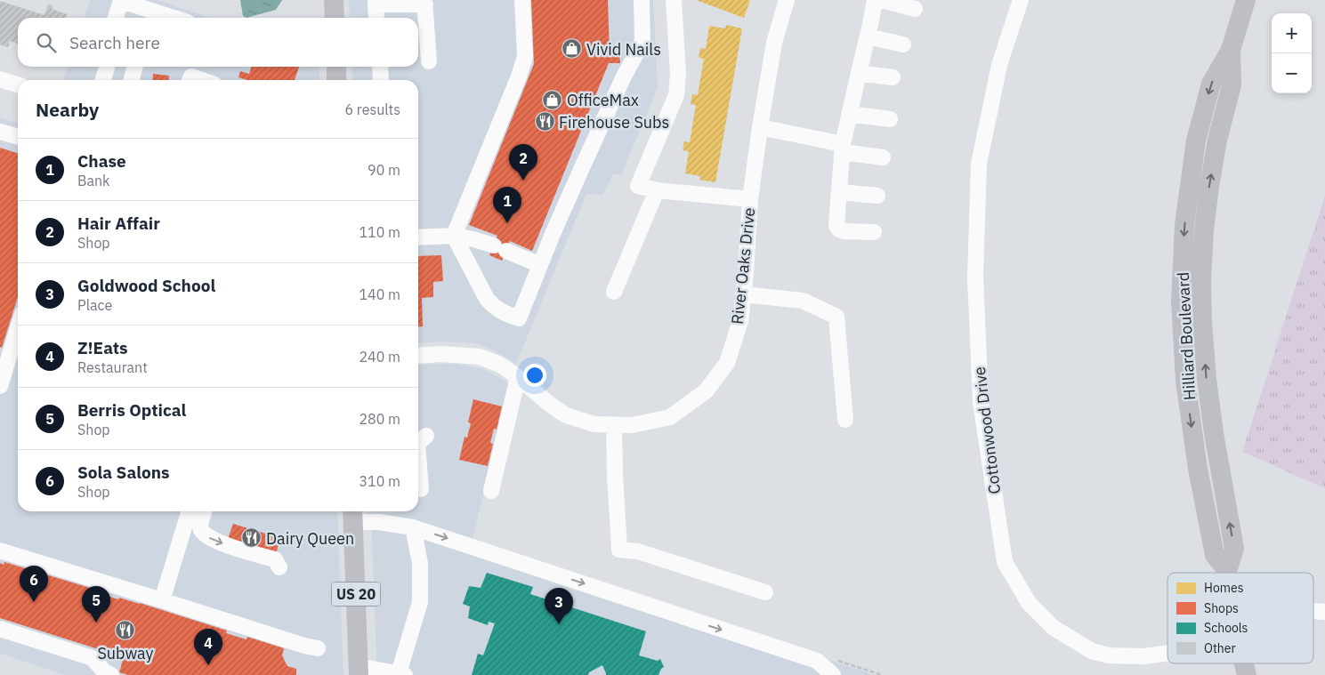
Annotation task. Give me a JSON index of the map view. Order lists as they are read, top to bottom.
{
  "streets": {
    "main road": ["Hilliard Boulevard", "US 20"],
    "street": ["River Oaks Drive", "Cottonwood Drive"]
  },
  "places": {
    "shop": ["Vivid Nails", "OfficeMax"],
    "restaurant": ["Firehouse Subs", "Dairy Queen", "Subway"]
  },
  "legend": [
    "Homes",
    "Shops",
    "Schools",
    "Other"
  ],
  "page": {
    "map_buttons": ["+", "−"],
    "search": "Search here",
    "heading": ["Nearby", "6 results"],
    "list": [
      {
        "mark": "1",
        "name": "Chase",
        "note": "Bank",
        "value": "90 m"
      },
      {
        "mark": "2",
        "name": "Hair Affair",
        "note": "Shop",
        "value": "110 m"
      },
      {
        "mark": "3",
        "name": "Goldwood School",
        "note": "Place",
        "value": "140 m"
      },
      {
        "mark": "4",
        "name": "Z!Eats",
        "note": "Restaurant",
        "value": "240 m"
      },
      {
        "mark": "5",
        "name": "Berris Optical",
        "note": "Shop",
        "value": "280 m"
      },
      {
        "mark": "6",
        "name": "Sola Salons",
        "note": "Shop",
        "value": "310 m"
      }
    ],
    "pins": [
      "2",
      "1",
      "6",
      "5",
      "3",
      "4"
    ]
  }
}
